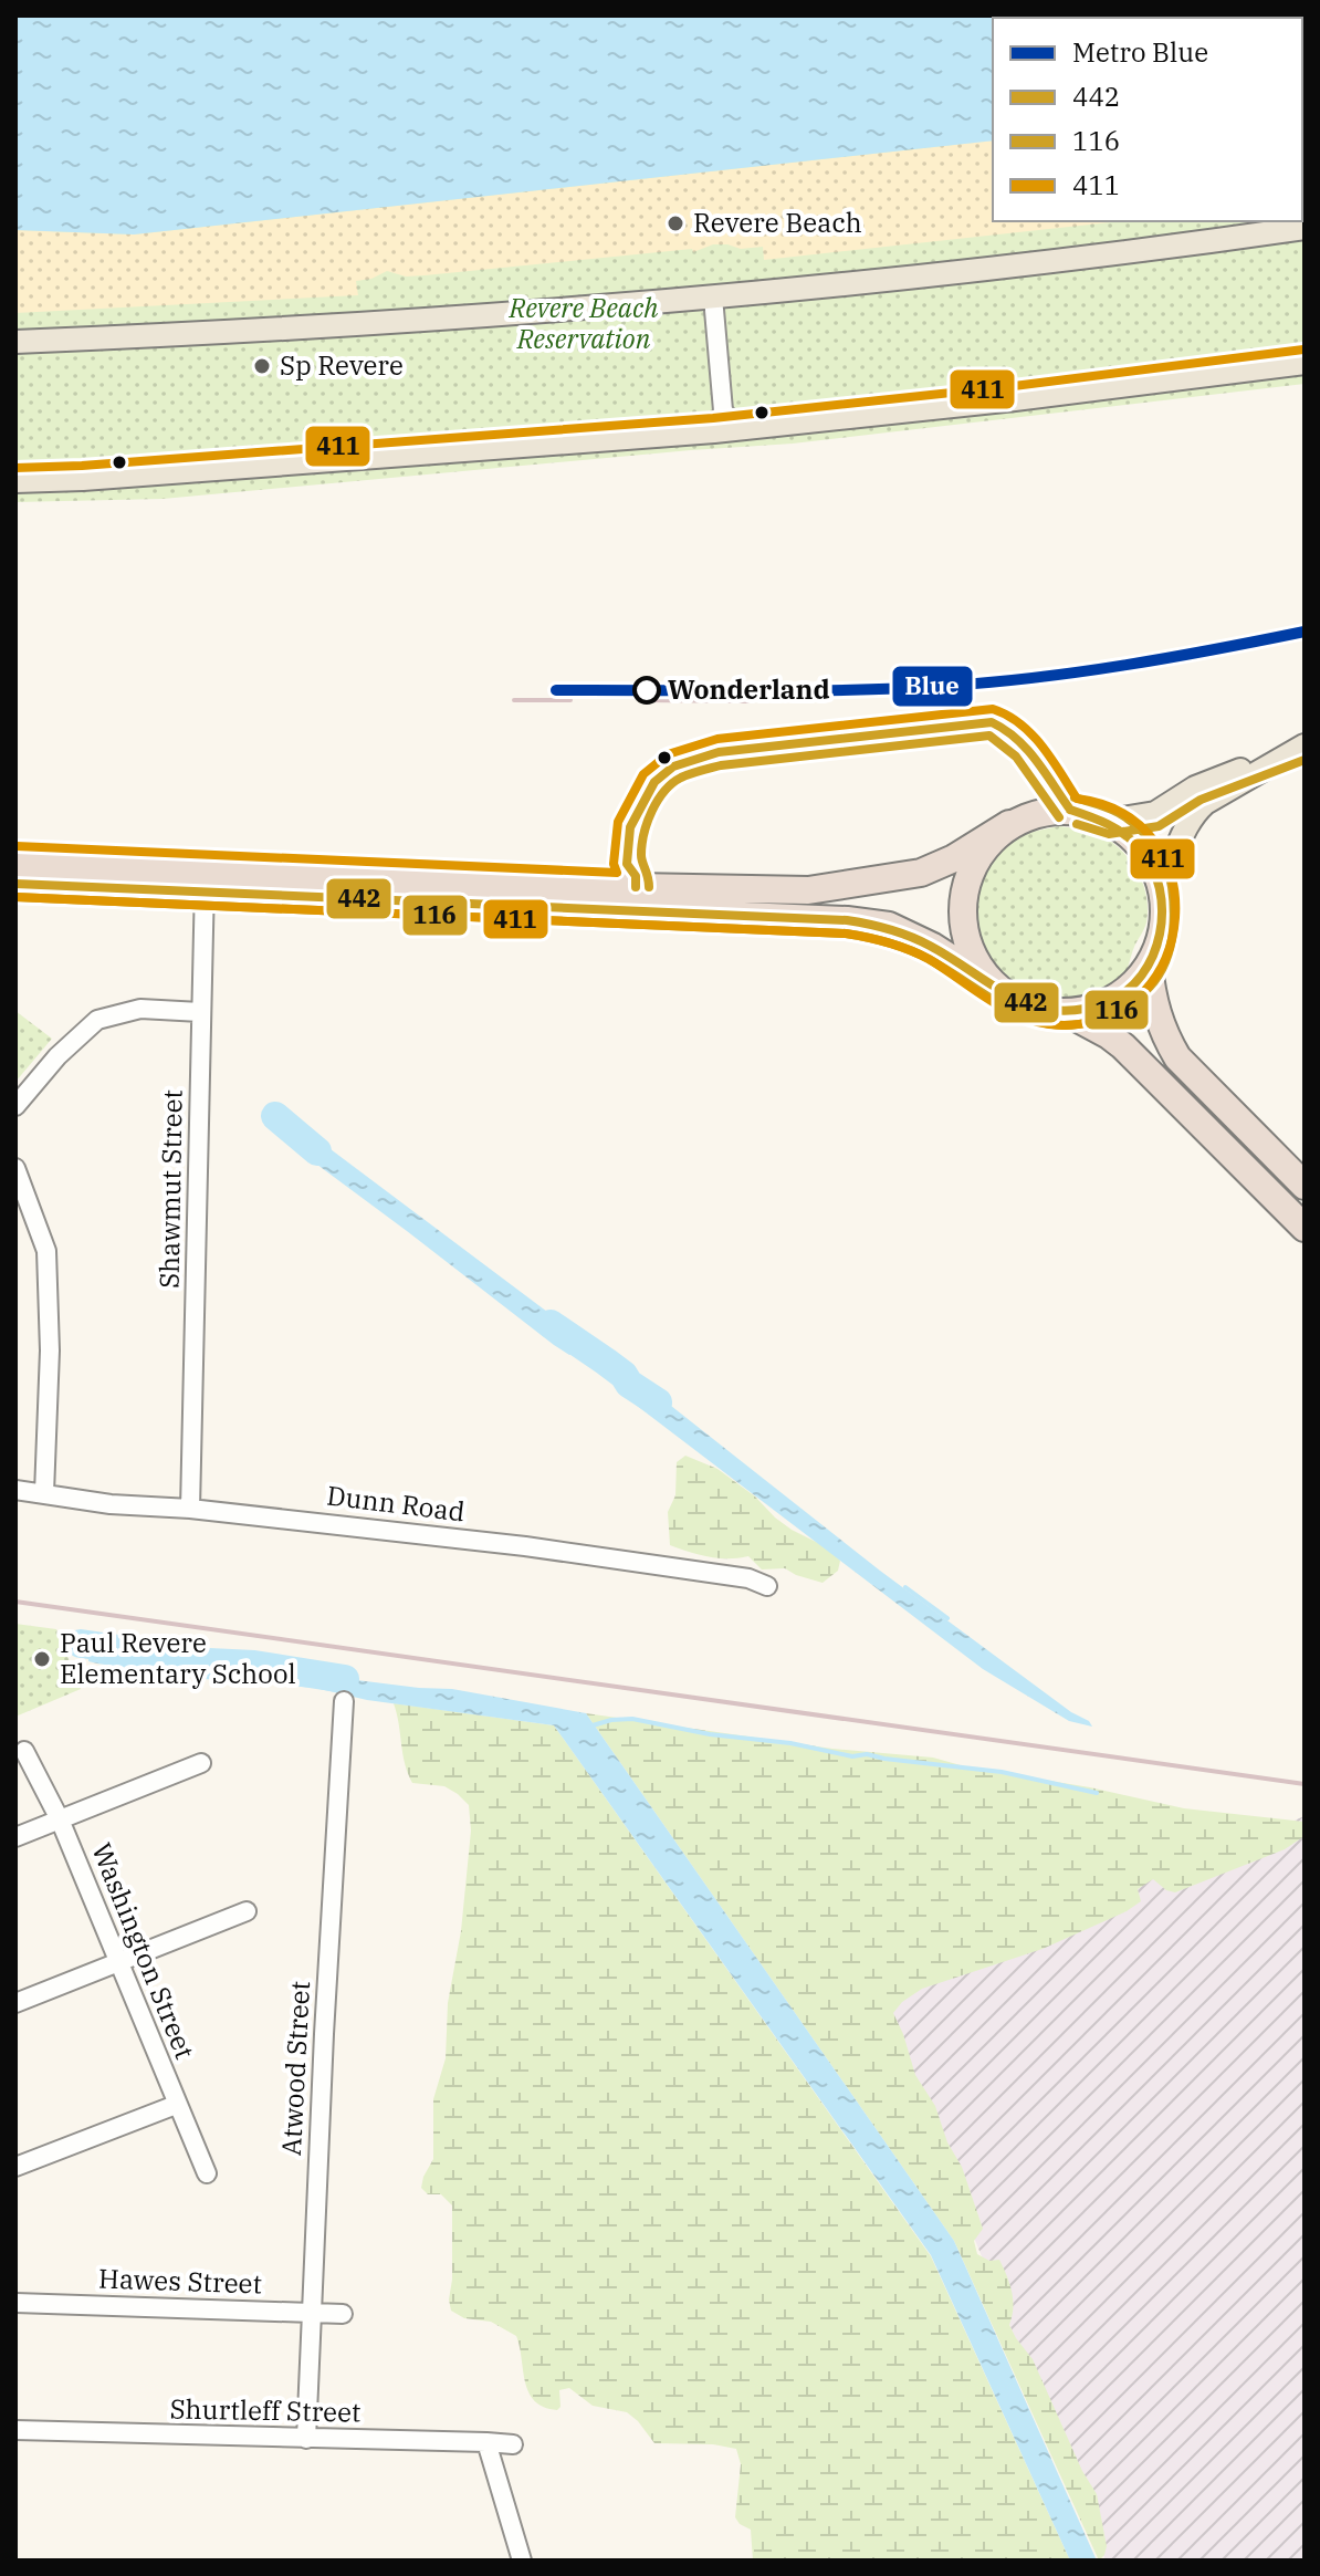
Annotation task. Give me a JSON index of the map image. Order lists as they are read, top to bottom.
{
  "streets": {
    "street": [
      "Shawmut Street",
      "Dunn Road",
      "Washington Street",
      "Atwood Street",
      "Hawes Street",
      "Shurtleff Street"
    ]
  },
  "crossings": [
    ["Shawmut Street", "Dunn Road"],
    ["Atwood Street", "Hawes Street"],
    ["Atwood Street", "Shurtleff Street"]
  ],
  "parks": ["Revere Beach Reservation"],
  "places": [
    "Revere Beach",
    "Sp Revere",
    "Wonderland",
    "Paul Revere Elementary School"
  ],
  "lines": [
    "transit line 411",
    "metro line Blue",
    "transit line 442",
    "transit line 116"
  ],
  "legend": [
    "Metro Blue",
    "442",
    "116",
    "411"
  ]
}
